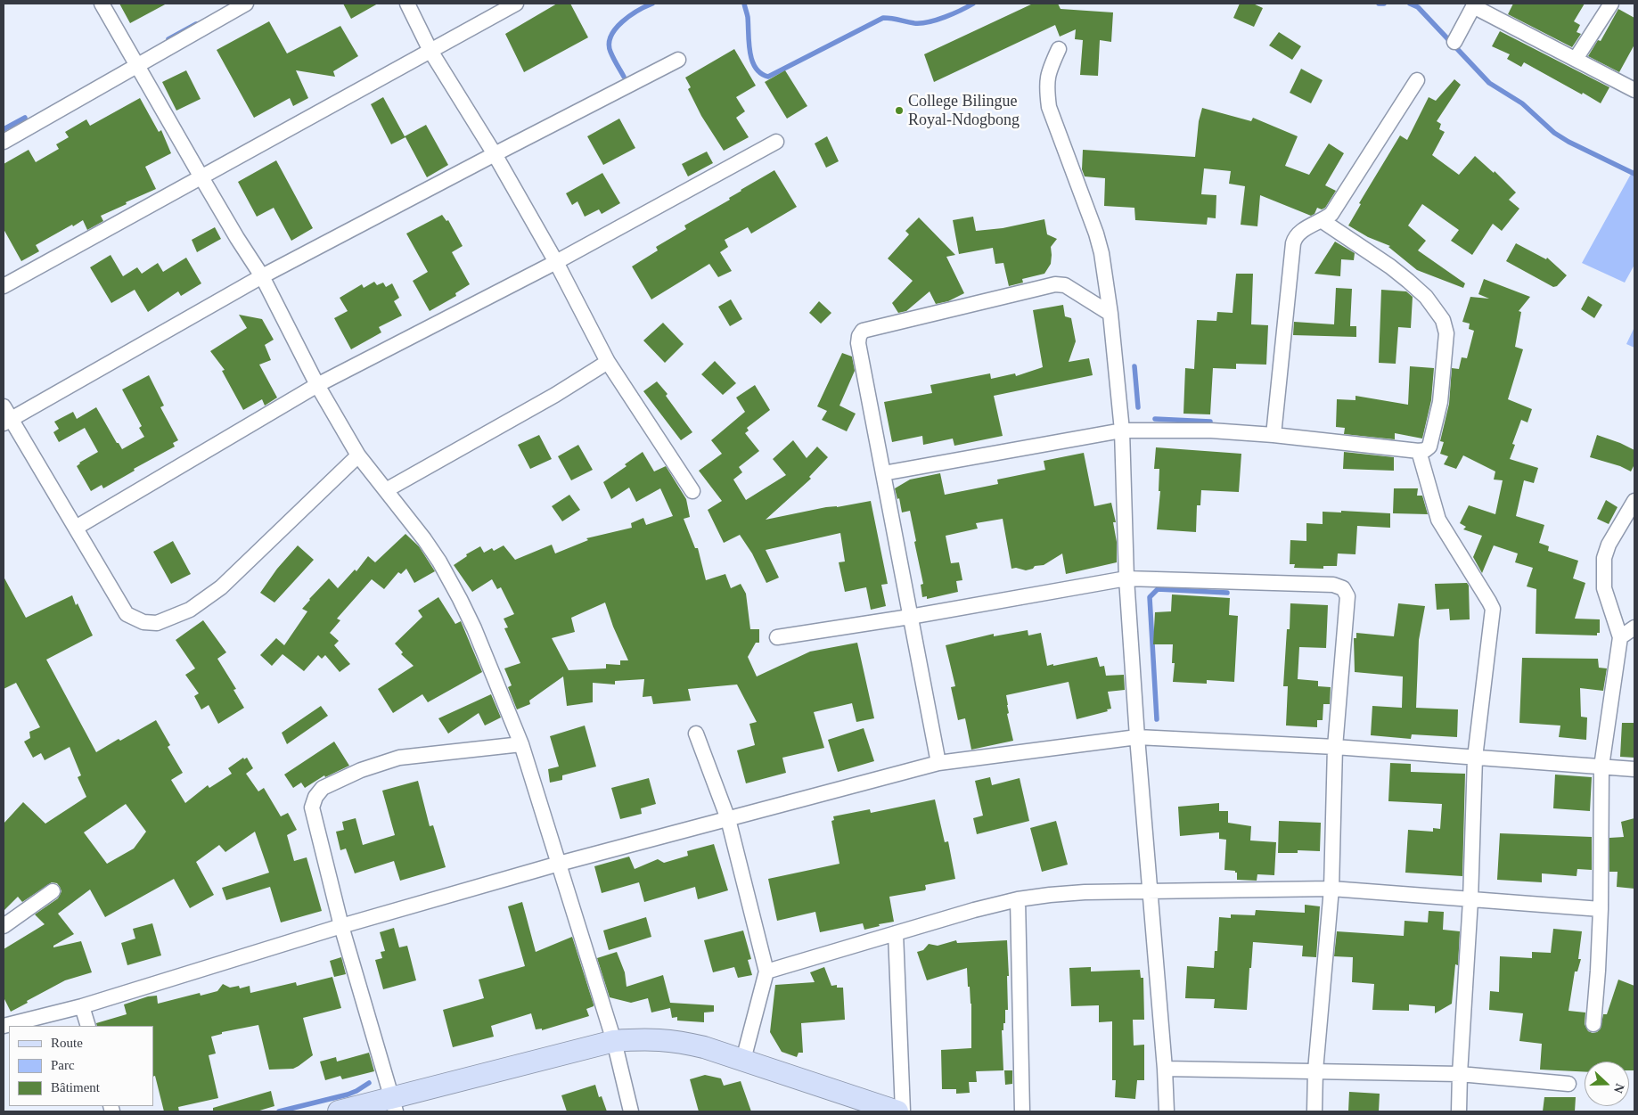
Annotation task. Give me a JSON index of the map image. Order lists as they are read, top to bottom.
{
  "places": ["College Bilingue Royal-Ndogbong"],
  "legend": ["Route", "Parc", "Bâtiment"],
  "north": "right"
}
